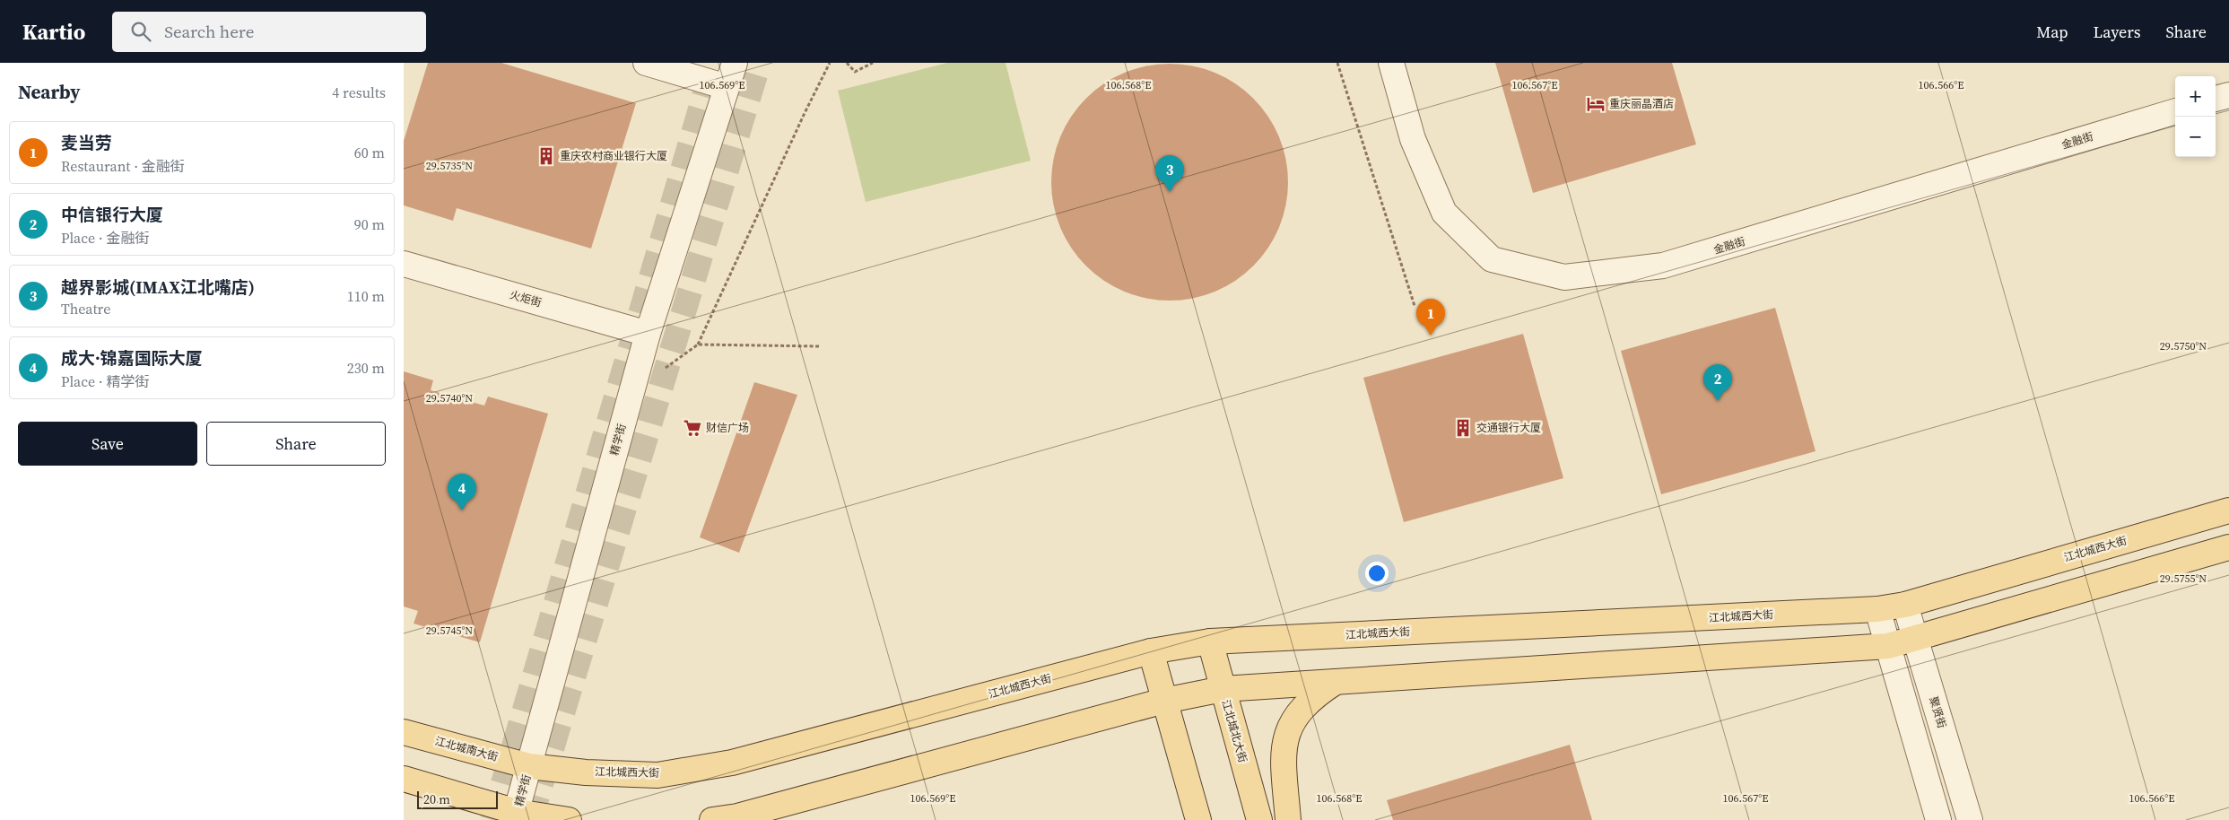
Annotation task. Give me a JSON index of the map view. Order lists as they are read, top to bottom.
{
  "streets": {
    "main road": ["江北城西大街", "江北城北大街", "江北城南大街"],
    "street": [
      "金融街",
      "火炬街",
      "精学街",
      "聚贤街"
    ]
  },
  "crossings": [
    ["火炬街", "精学街"],
    ["精学街", "江北城西大街"],
    ["精学街", "江北城南大街"],
    ["江北城西大街", "聚贤街"],
    ["江北城西大街", "江北城北大街"],
    ["江北城西大街", "江北城南大街"]
  ],
  "places": {
    "hotel": ["重庆丽晶酒店"],
    "building": ["重庆农村商业银行大厦", "交通银行大厦"],
    "supermarket": ["财信广场"]
  },
  "scale_bar": "20 m",
  "page": {
    "header": "Kartio",
    "search": "Search here",
    "nav": ["Map", "Layers", "Share"],
    "heading": ["Nearby", "4 results"],
    "map_buttons": ["+", "−"],
    "list": [
      {
        "mark": "1",
        "name": "麦当劳",
        "note": "Restaurant · 金融街",
        "value": "60 m"
      },
      {
        "mark": "2",
        "name": "中信银行大厦",
        "note": "Place · 金融街",
        "value": "90 m"
      },
      {
        "mark": "3",
        "name": "越界影城(IMAX江北嘴店)",
        "note": "Theatre",
        "value": "110 m"
      },
      {
        "mark": "4",
        "name": "成大·锦嘉国际大厦",
        "note": "Place · 精学街",
        "value": "230 m"
      }
    ],
    "pins": [
      "3",
      "1",
      "2",
      "4"
    ],
    "buttons": ["Save", "Share"],
    "scale": "20 m"
  },
  "coordinates": [
    "106.569°E",
    "106.568°E",
    "106.567°E",
    "106.566°E",
    "29.5735°N",
    "29.5750°N",
    "29.5740°N",
    "29.5755°N",
    "29.5745°N"
  ]
}
